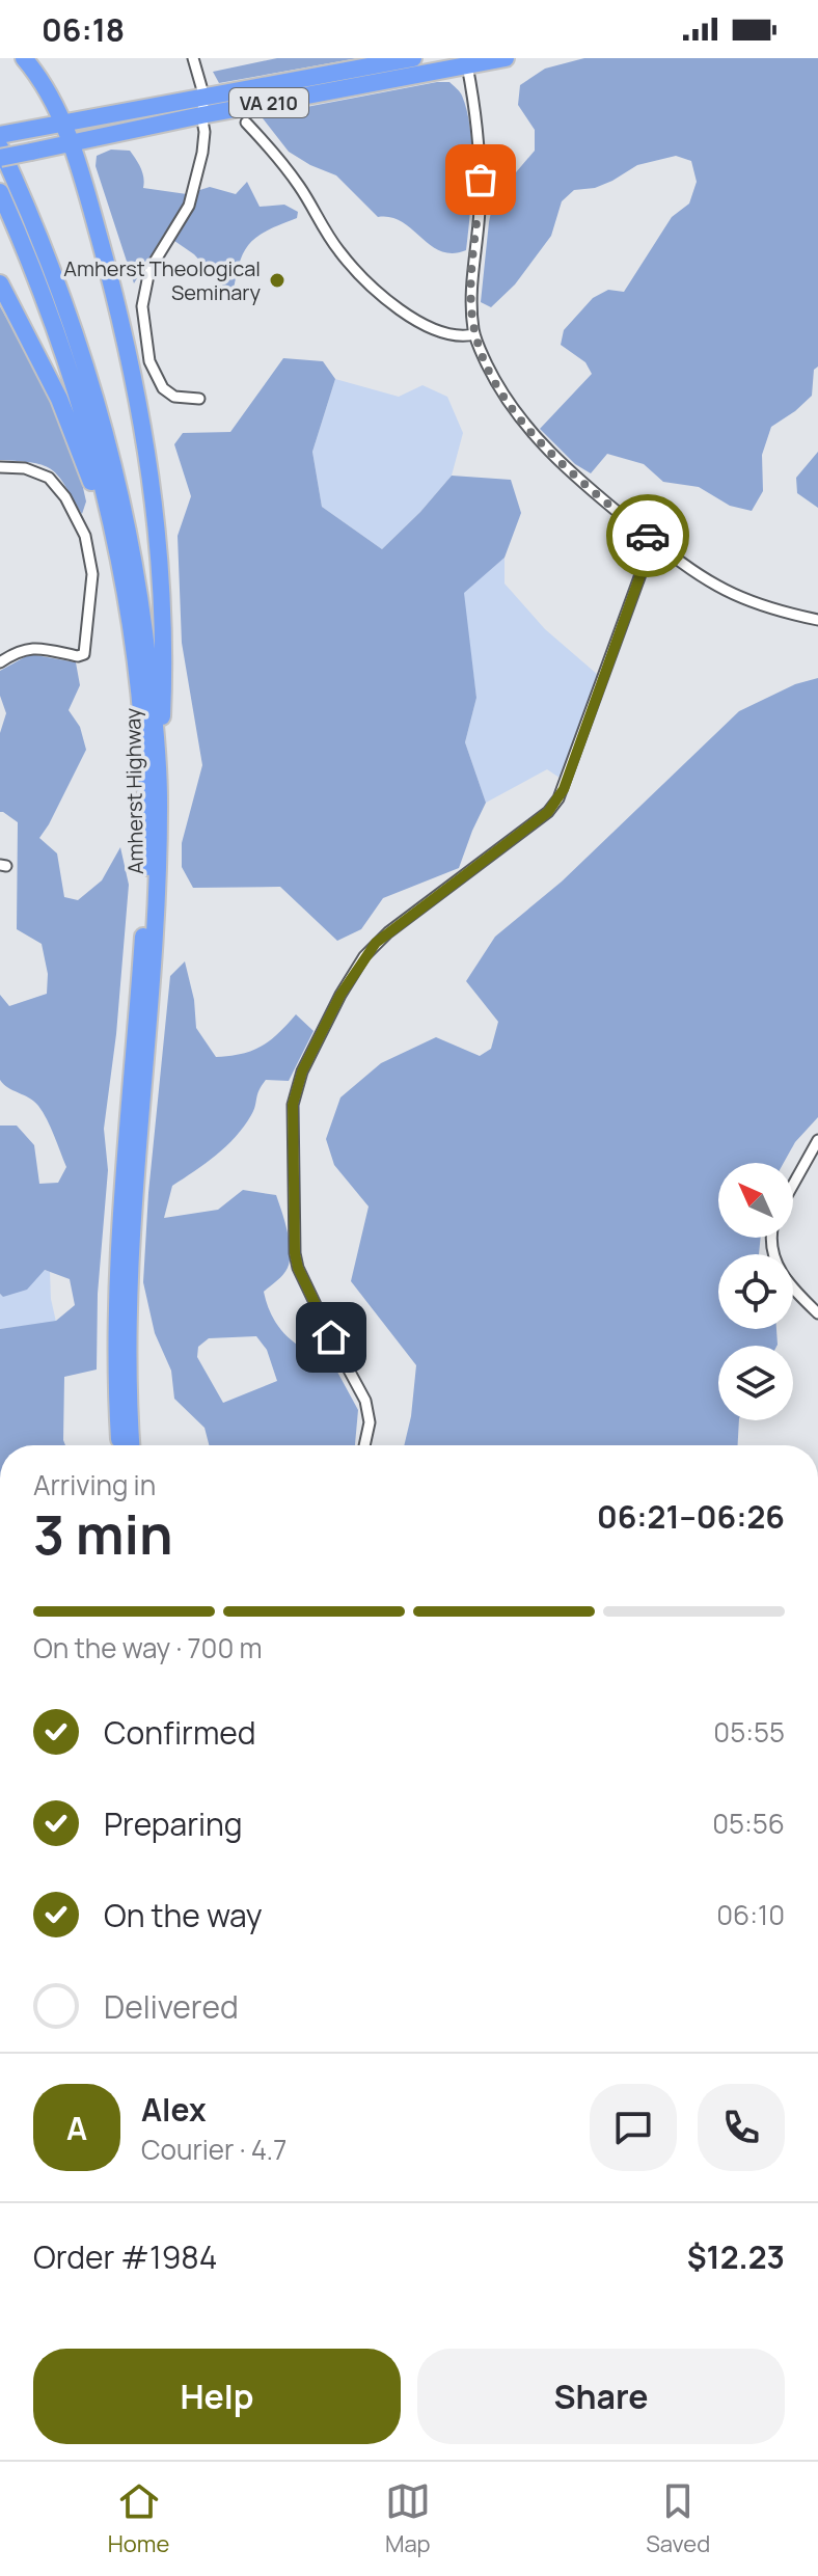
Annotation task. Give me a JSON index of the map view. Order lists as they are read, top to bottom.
{
  "streets": {
    "highway": ["VA 210", "Amherst Highway"]
  },
  "places": ["Amherst Theological Seminary"],
  "north": "top left",
  "page": {
    "status": "06:18",
    "heading": ["3 min", "Arriving in", "06:21–06:26"],
    "panel": [
      "Alex",
      "Courier · 4.7",
      "Order #1984",
      "$12.23"
    ],
    "bar": "On the way · 700 m",
    "list": [
      ["Confirmed", "05:55"],
      ["Preparing", "05:56"],
      ["On the way", "06:10"],
      "Delivered"
    ],
    "round": "A",
    "buttons": ["Help", "Share"],
    "tabs": ["Home", "Map", "Saved"]
  }
}
